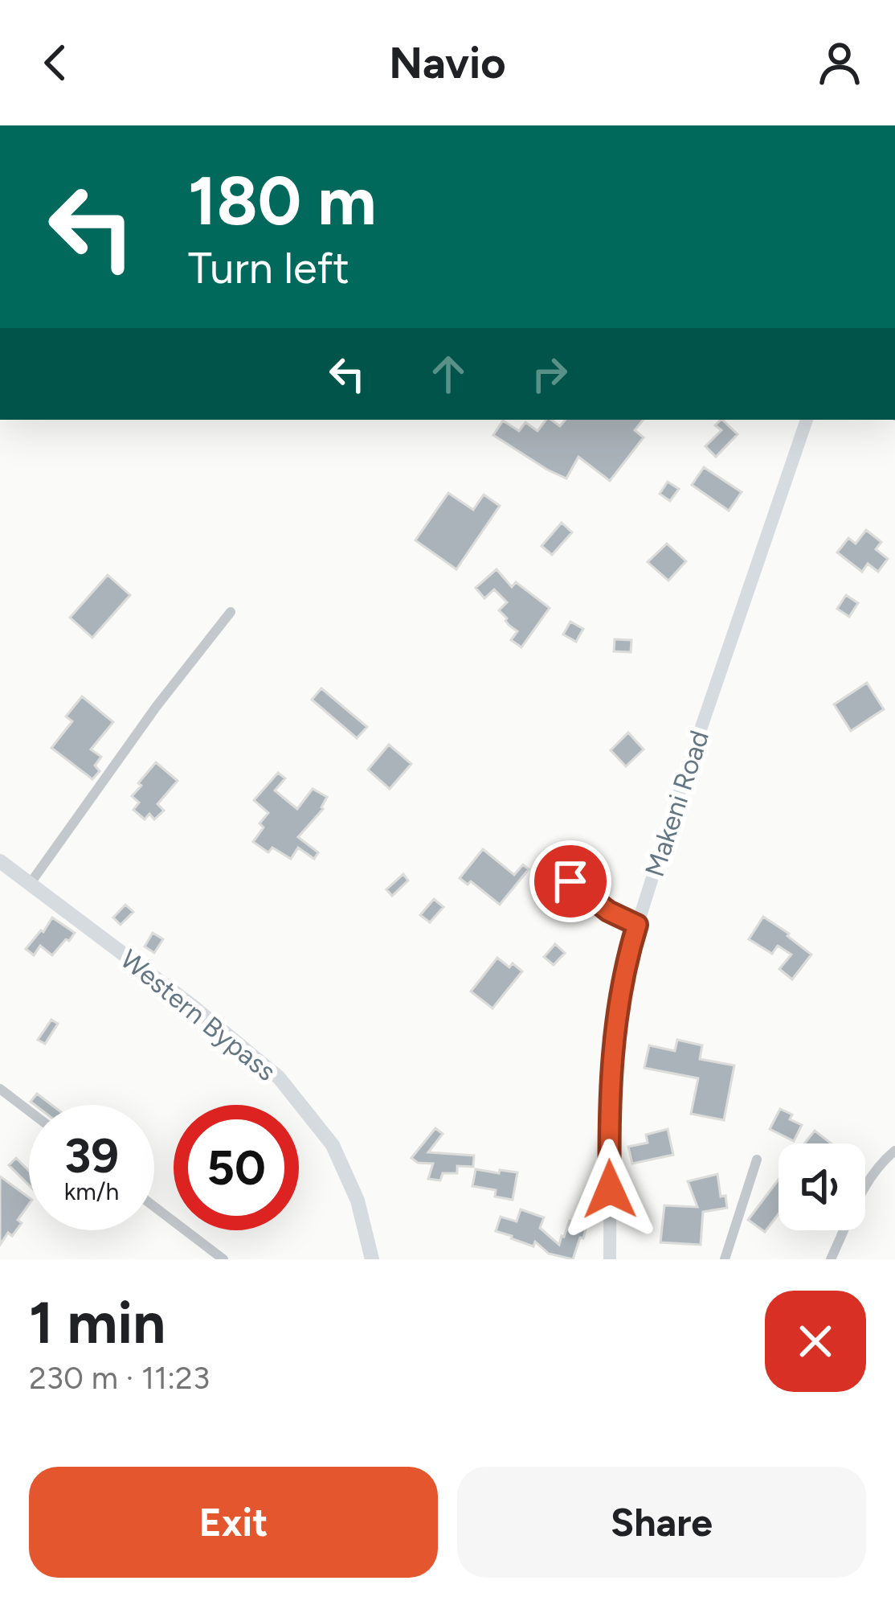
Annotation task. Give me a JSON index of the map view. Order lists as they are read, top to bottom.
{
  "streets": {
    "main road": ["Makeni Road", "Western Bypass"]
  },
  "page": {
    "header": "Navio",
    "turn": ["180 m", "Turn left"],
    "speed": "39 km/h",
    "limit": "50",
    "heading": ["1 min", "230 m · 11:23"],
    "buttons": ["Exit", "Share"]
  }
}
